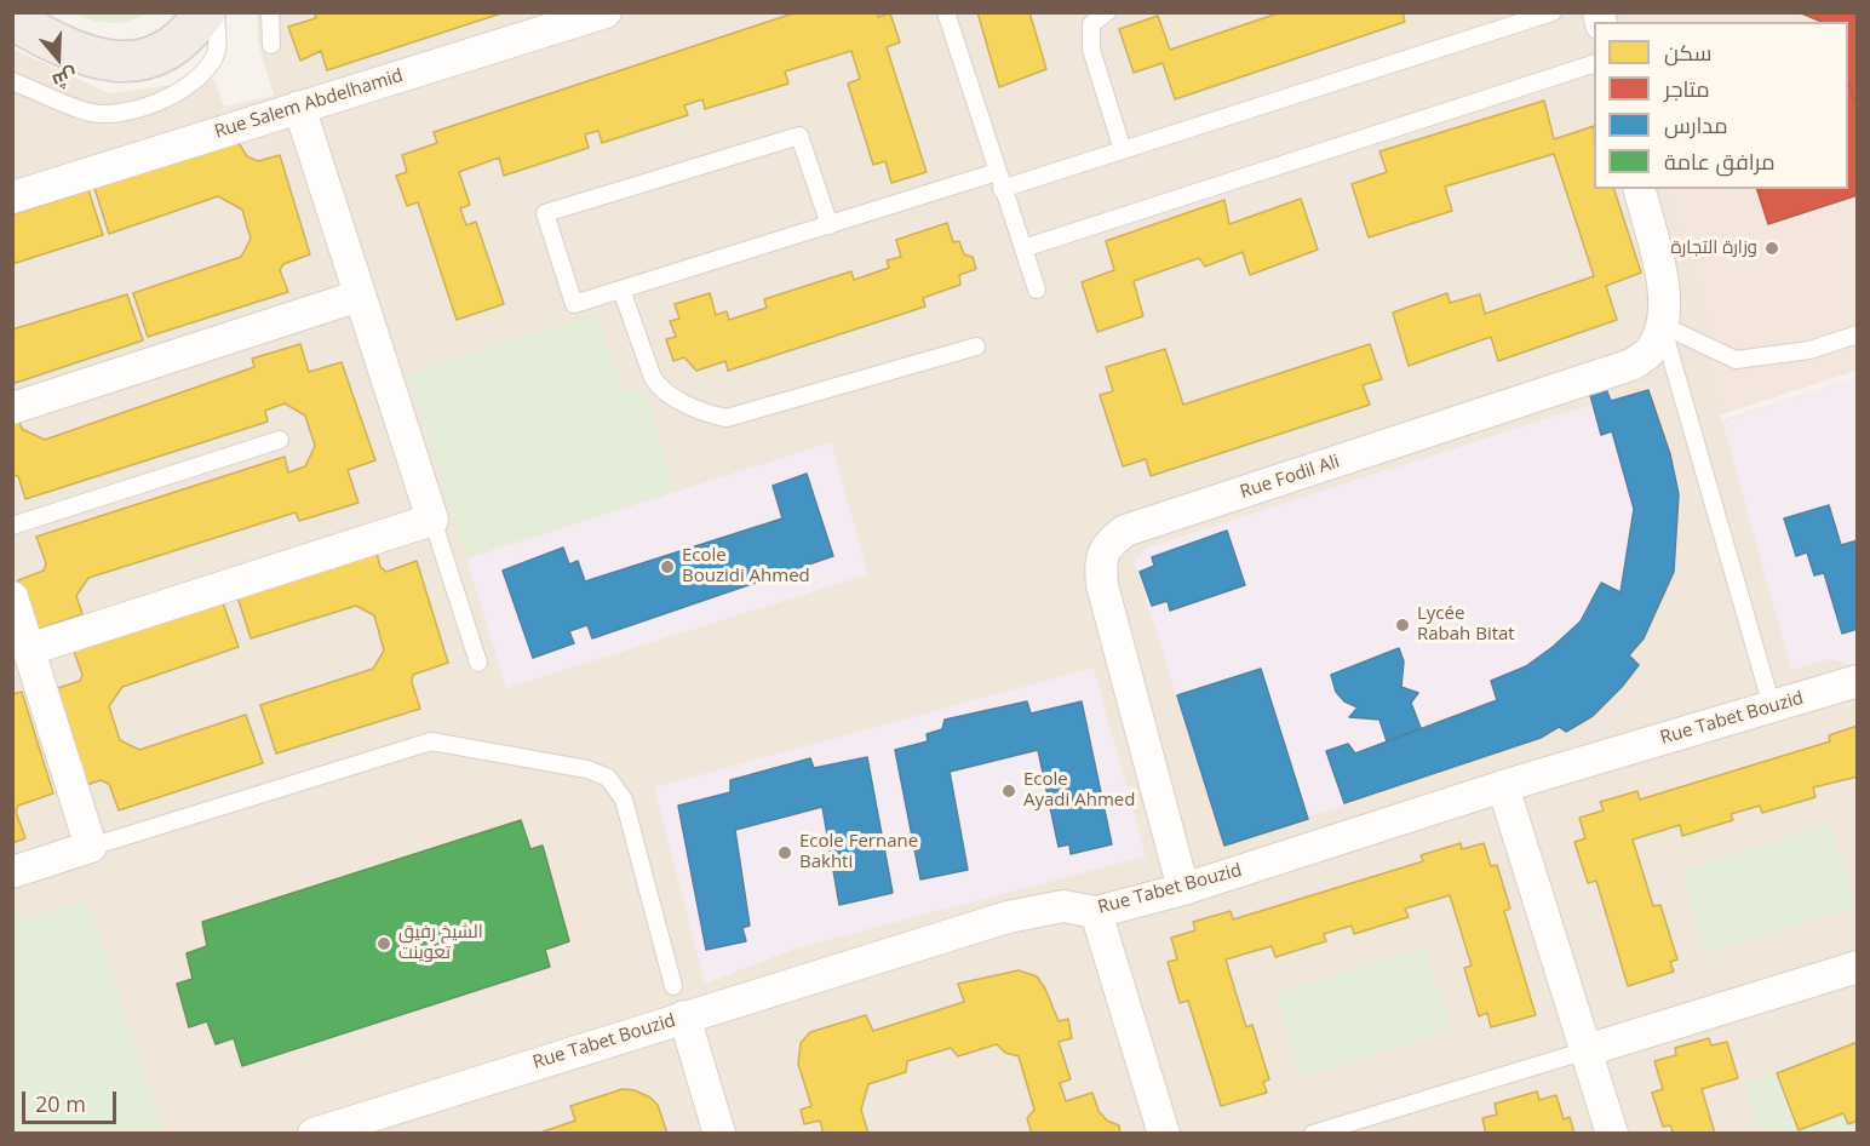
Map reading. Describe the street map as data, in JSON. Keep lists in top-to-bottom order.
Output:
{
  "streets": {
    "street": ["Rue Salem Abdelhamid", "Rue Fodil Ali", "Rue Tabet Bouzid"]
  },
  "crossings": [
    ["Rue Fodil Ali", "Rue Tabet Bouzid"]
  ],
  "places": [
    "وزارة التجارة",
    "Ecole Bouzidi Ahmed",
    "Lycée Rabah Bitat",
    "Ecole Ayadi Ahmed",
    "Ecole Fernane Bakhti",
    "الشيخ رفيق تعوينت"
  ],
  "legend": [
    "سكن",
    "متاجر",
    "مدارس",
    "مرافق عامة"
  ],
  "scale_bar": "20 m",
  "north": "bottom"
}
